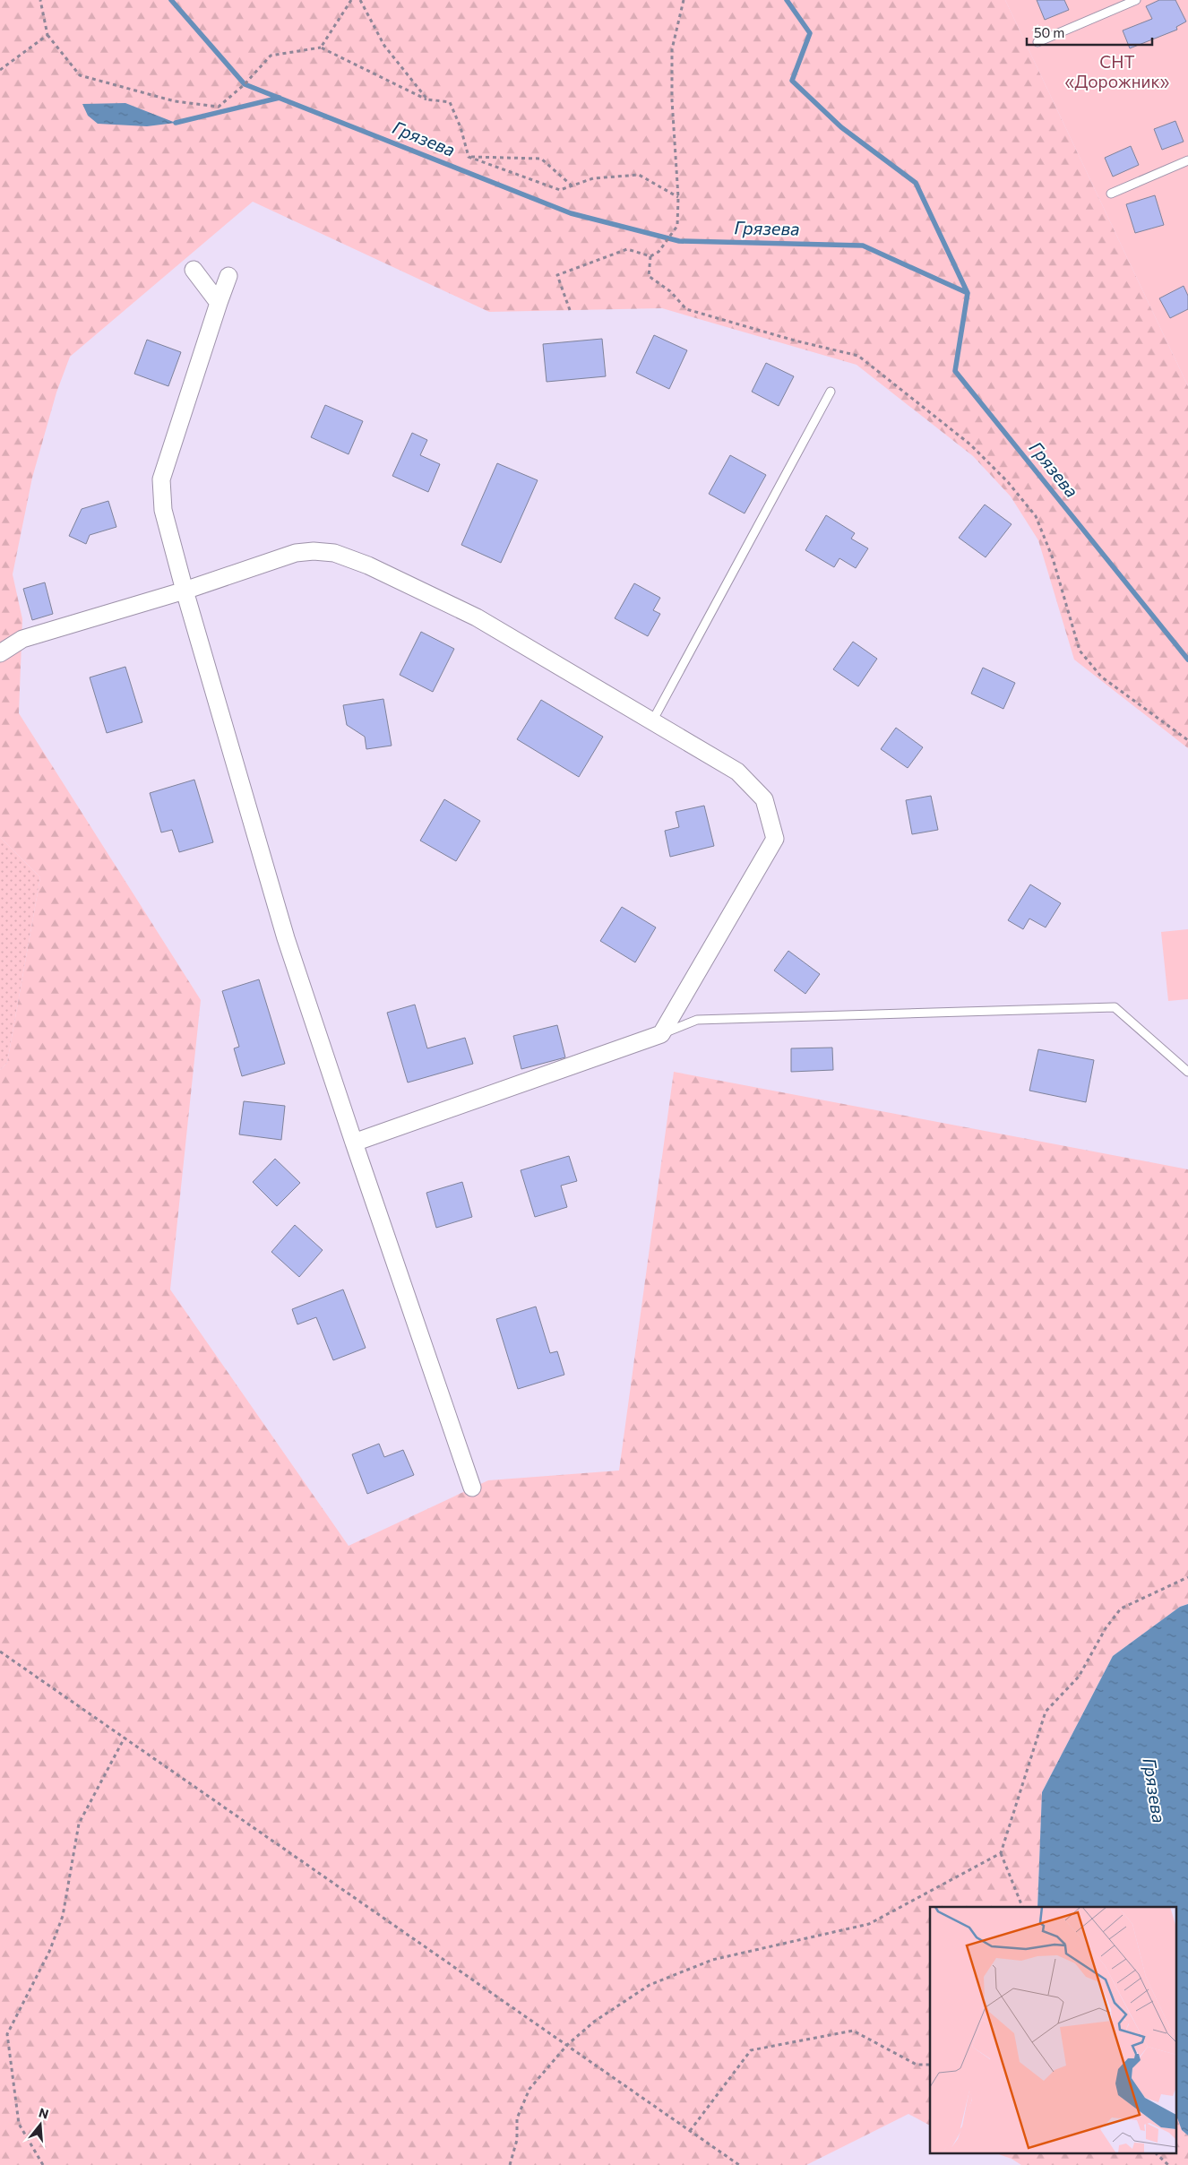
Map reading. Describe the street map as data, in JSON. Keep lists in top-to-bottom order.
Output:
{
  "water": ["Грязева"],
  "parks": ["СНТ «Дорожник»"],
  "scale_bar": "50 m",
  "north": "top"
}
